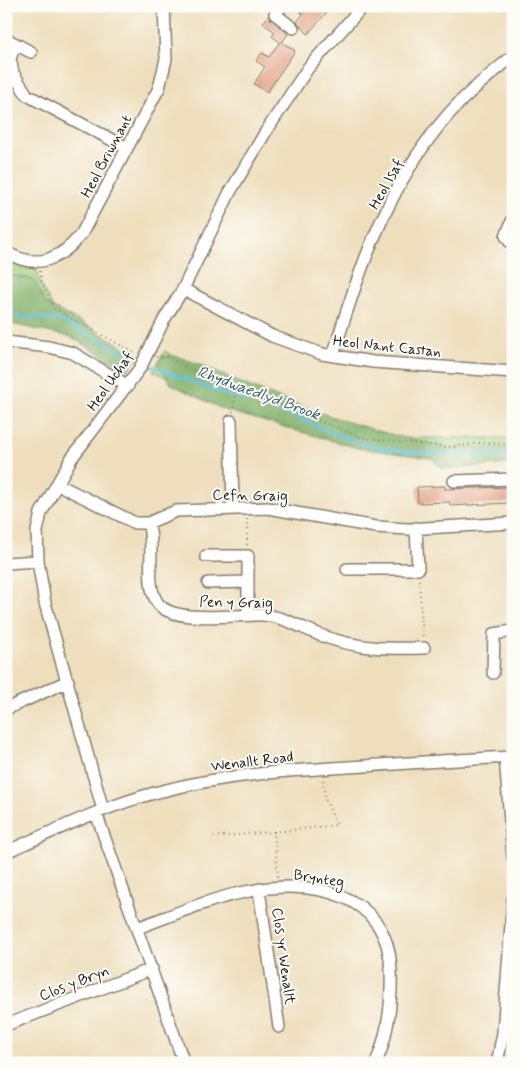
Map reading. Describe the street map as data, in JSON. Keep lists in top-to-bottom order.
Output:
{
  "streets": {
    "street": [
      "Heol Briwnant",
      "Heol Isaf",
      "Heol Nant Castan",
      "Heol Uchaf",
      "Cefn Graig",
      "Pen y Graig",
      "Wenallt Road",
      "Brynteg",
      "Clos yr Wenallt",
      "Clos y Bryn"
    ]
  },
  "crossings": [
    ["Heol Isaf", "Heol Nant Castan"],
    ["Heol Nant Castan", "Heol Uchaf"],
    ["Heol Uchaf", "Wenallt Road"],
    ["Cefn Graig", "Pen y Graig"],
    ["Brynteg", "Clos yr Wenallt"]
  ],
  "water": ["Rhydwaedlyd Brook"]
}
